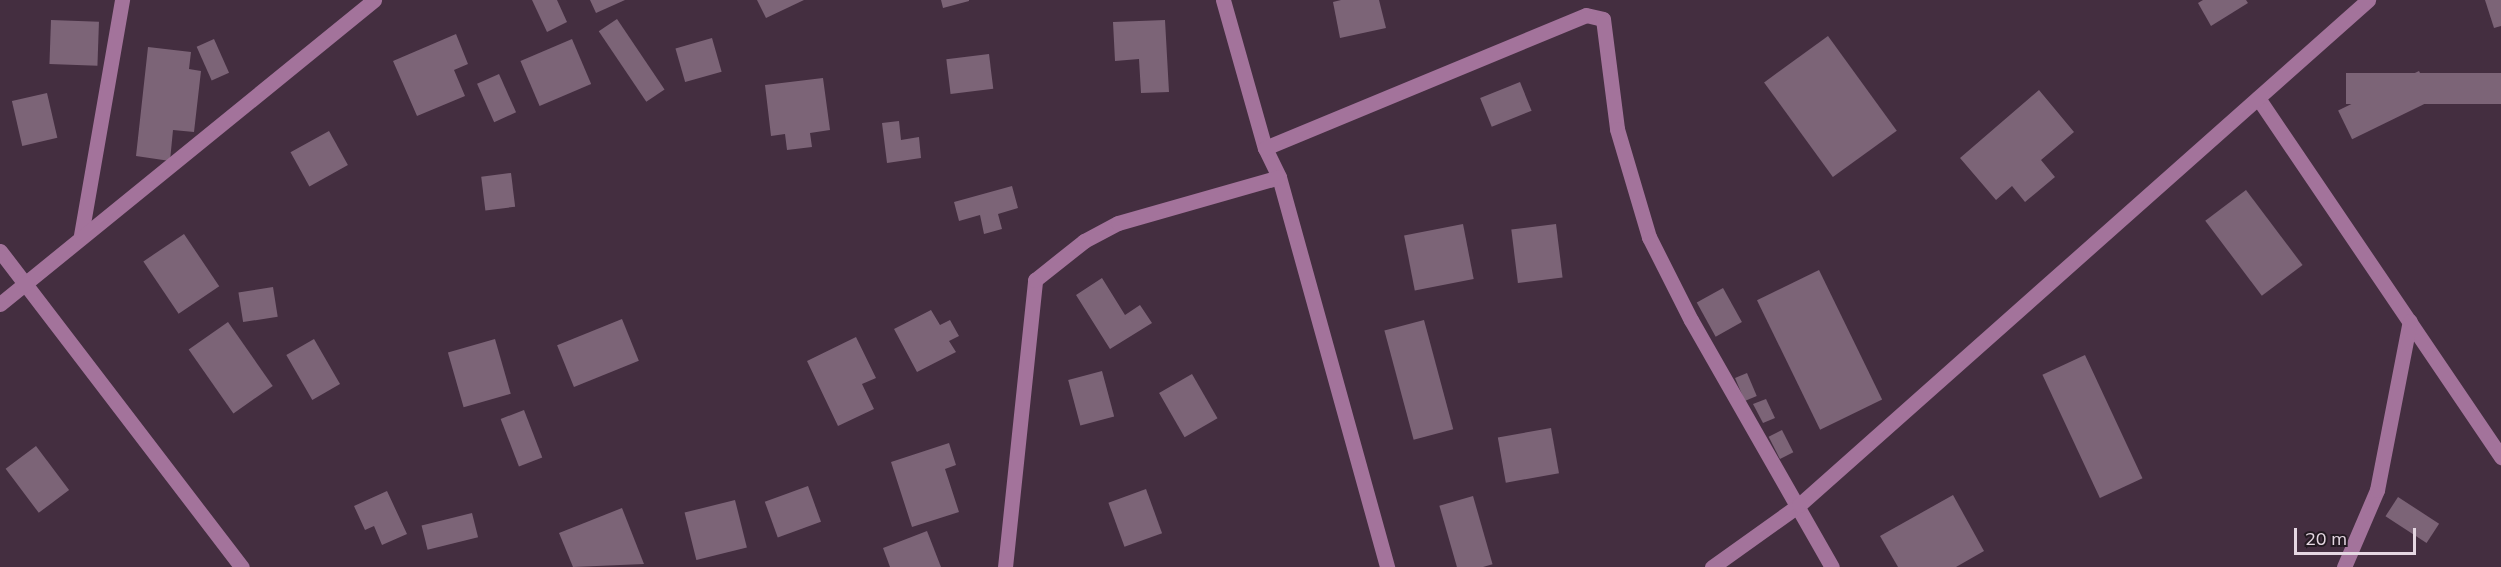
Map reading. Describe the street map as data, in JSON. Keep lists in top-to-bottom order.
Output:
{
  "scale_bar": "20 m"
}
